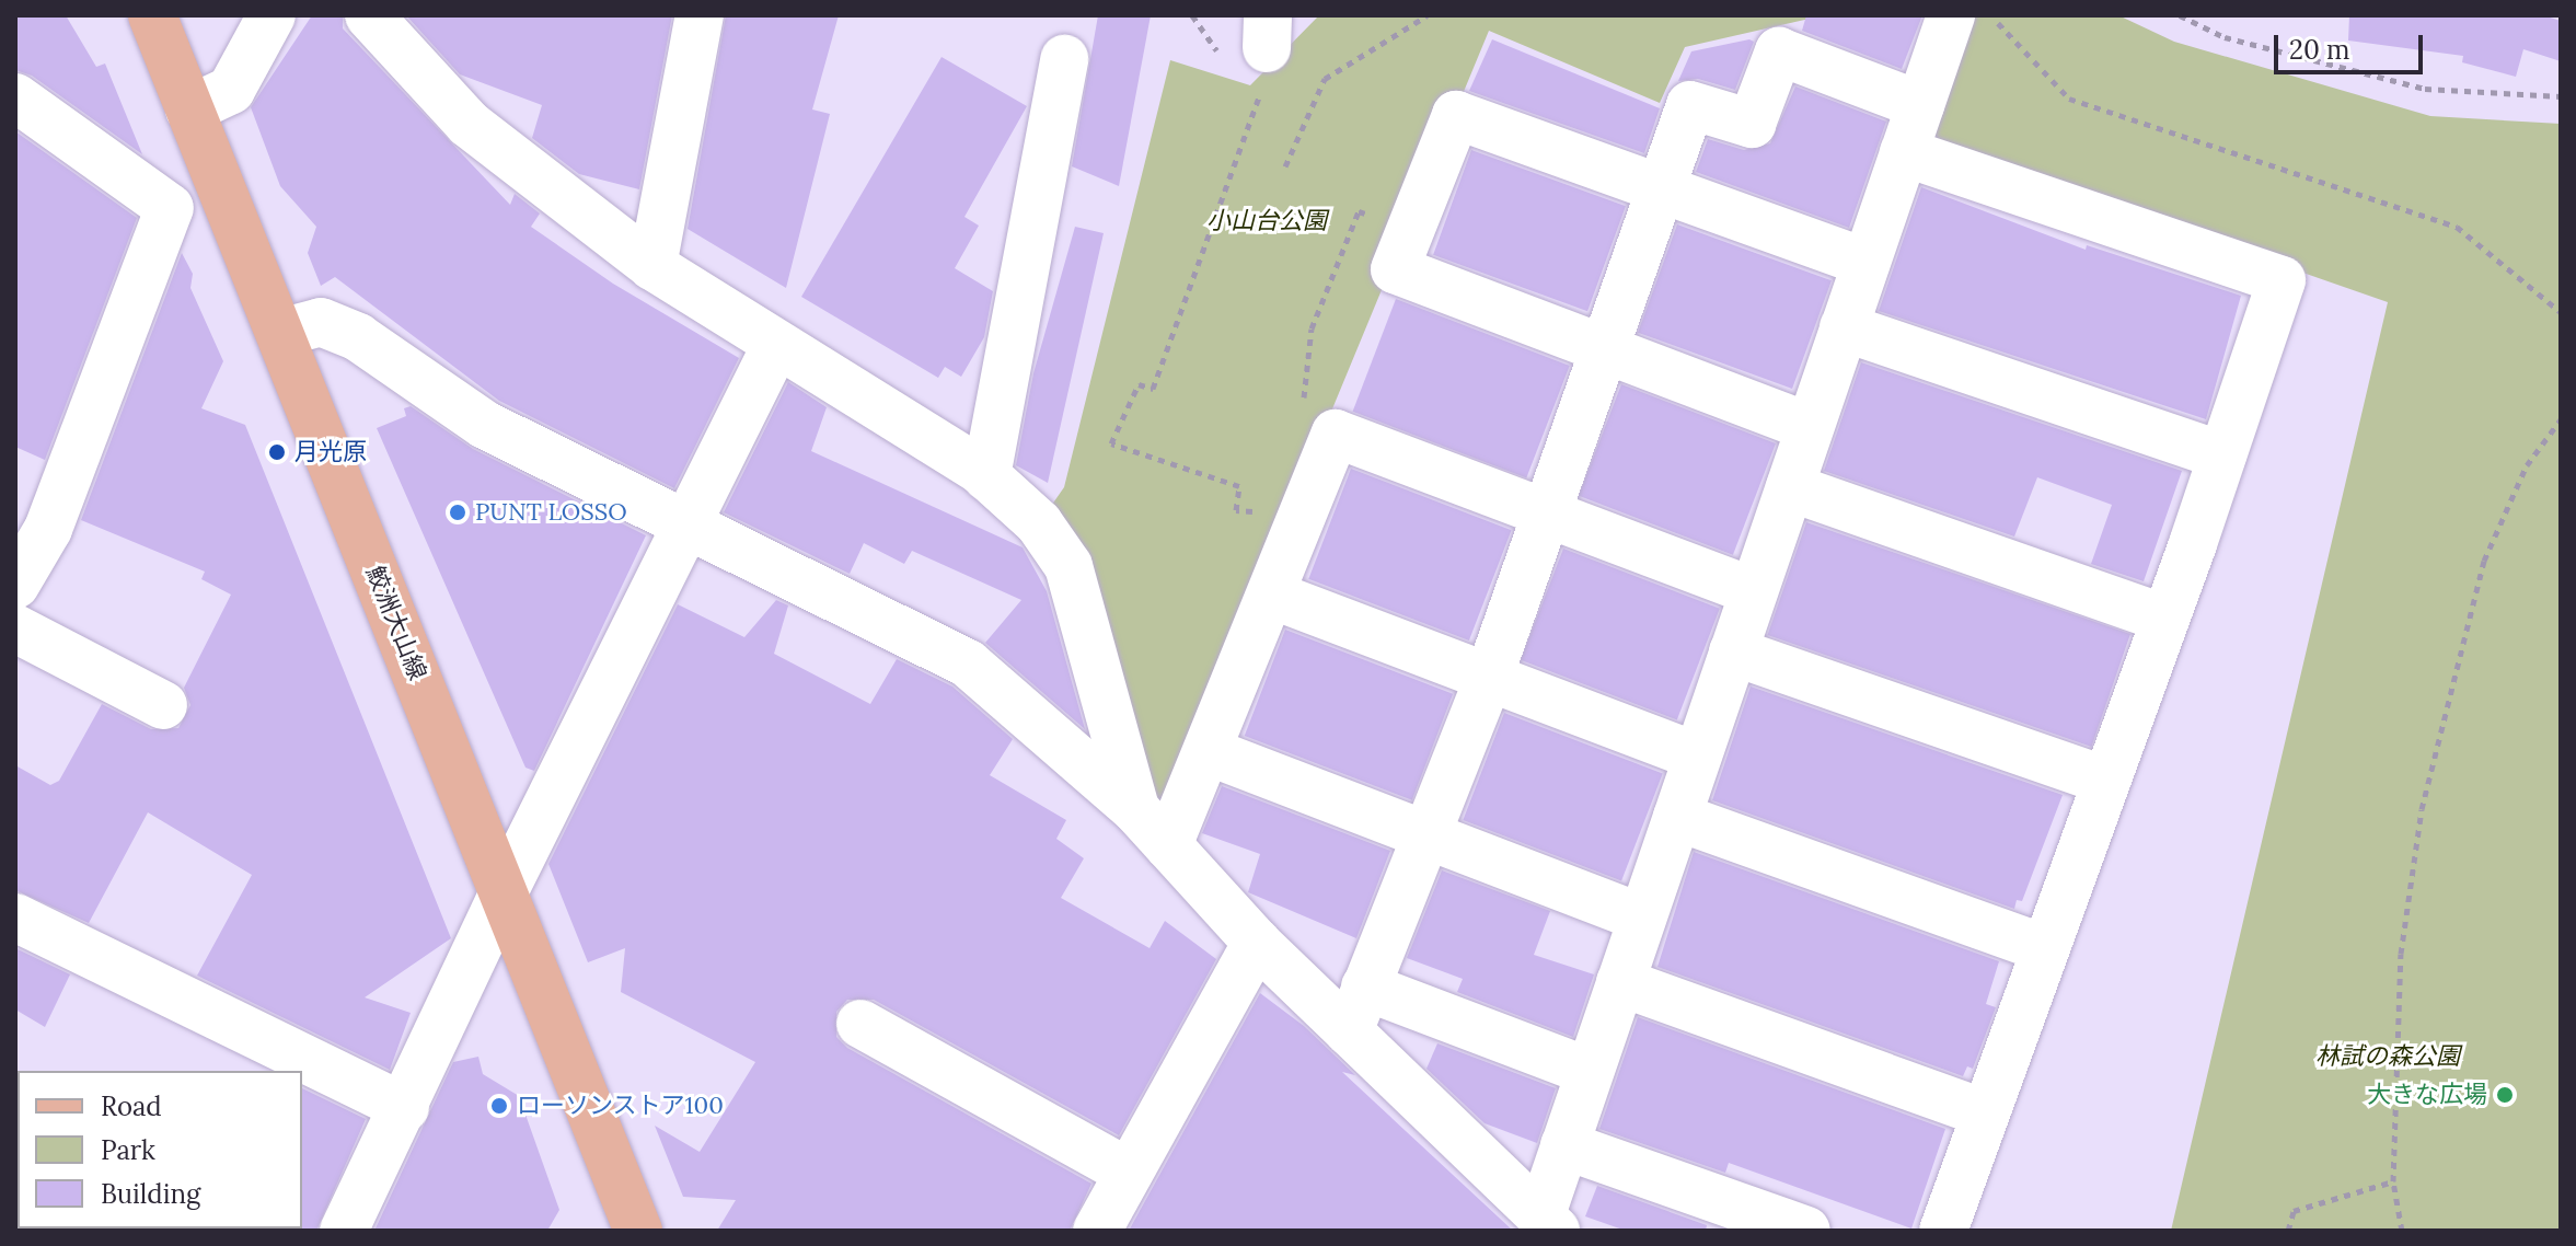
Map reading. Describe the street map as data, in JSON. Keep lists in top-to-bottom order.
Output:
{
  "streets": {
    "main road": ["鮫洲大山線"]
  },
  "parks": ["小山台公園", "林試の森公園"],
  "places": [
    "月光原",
    "PUNT LOSSO",
    "大きな広場",
    "ローソンストア100"
  ],
  "legend": ["Road", "Park", "Building"],
  "scale_bar": "20 m"
}
